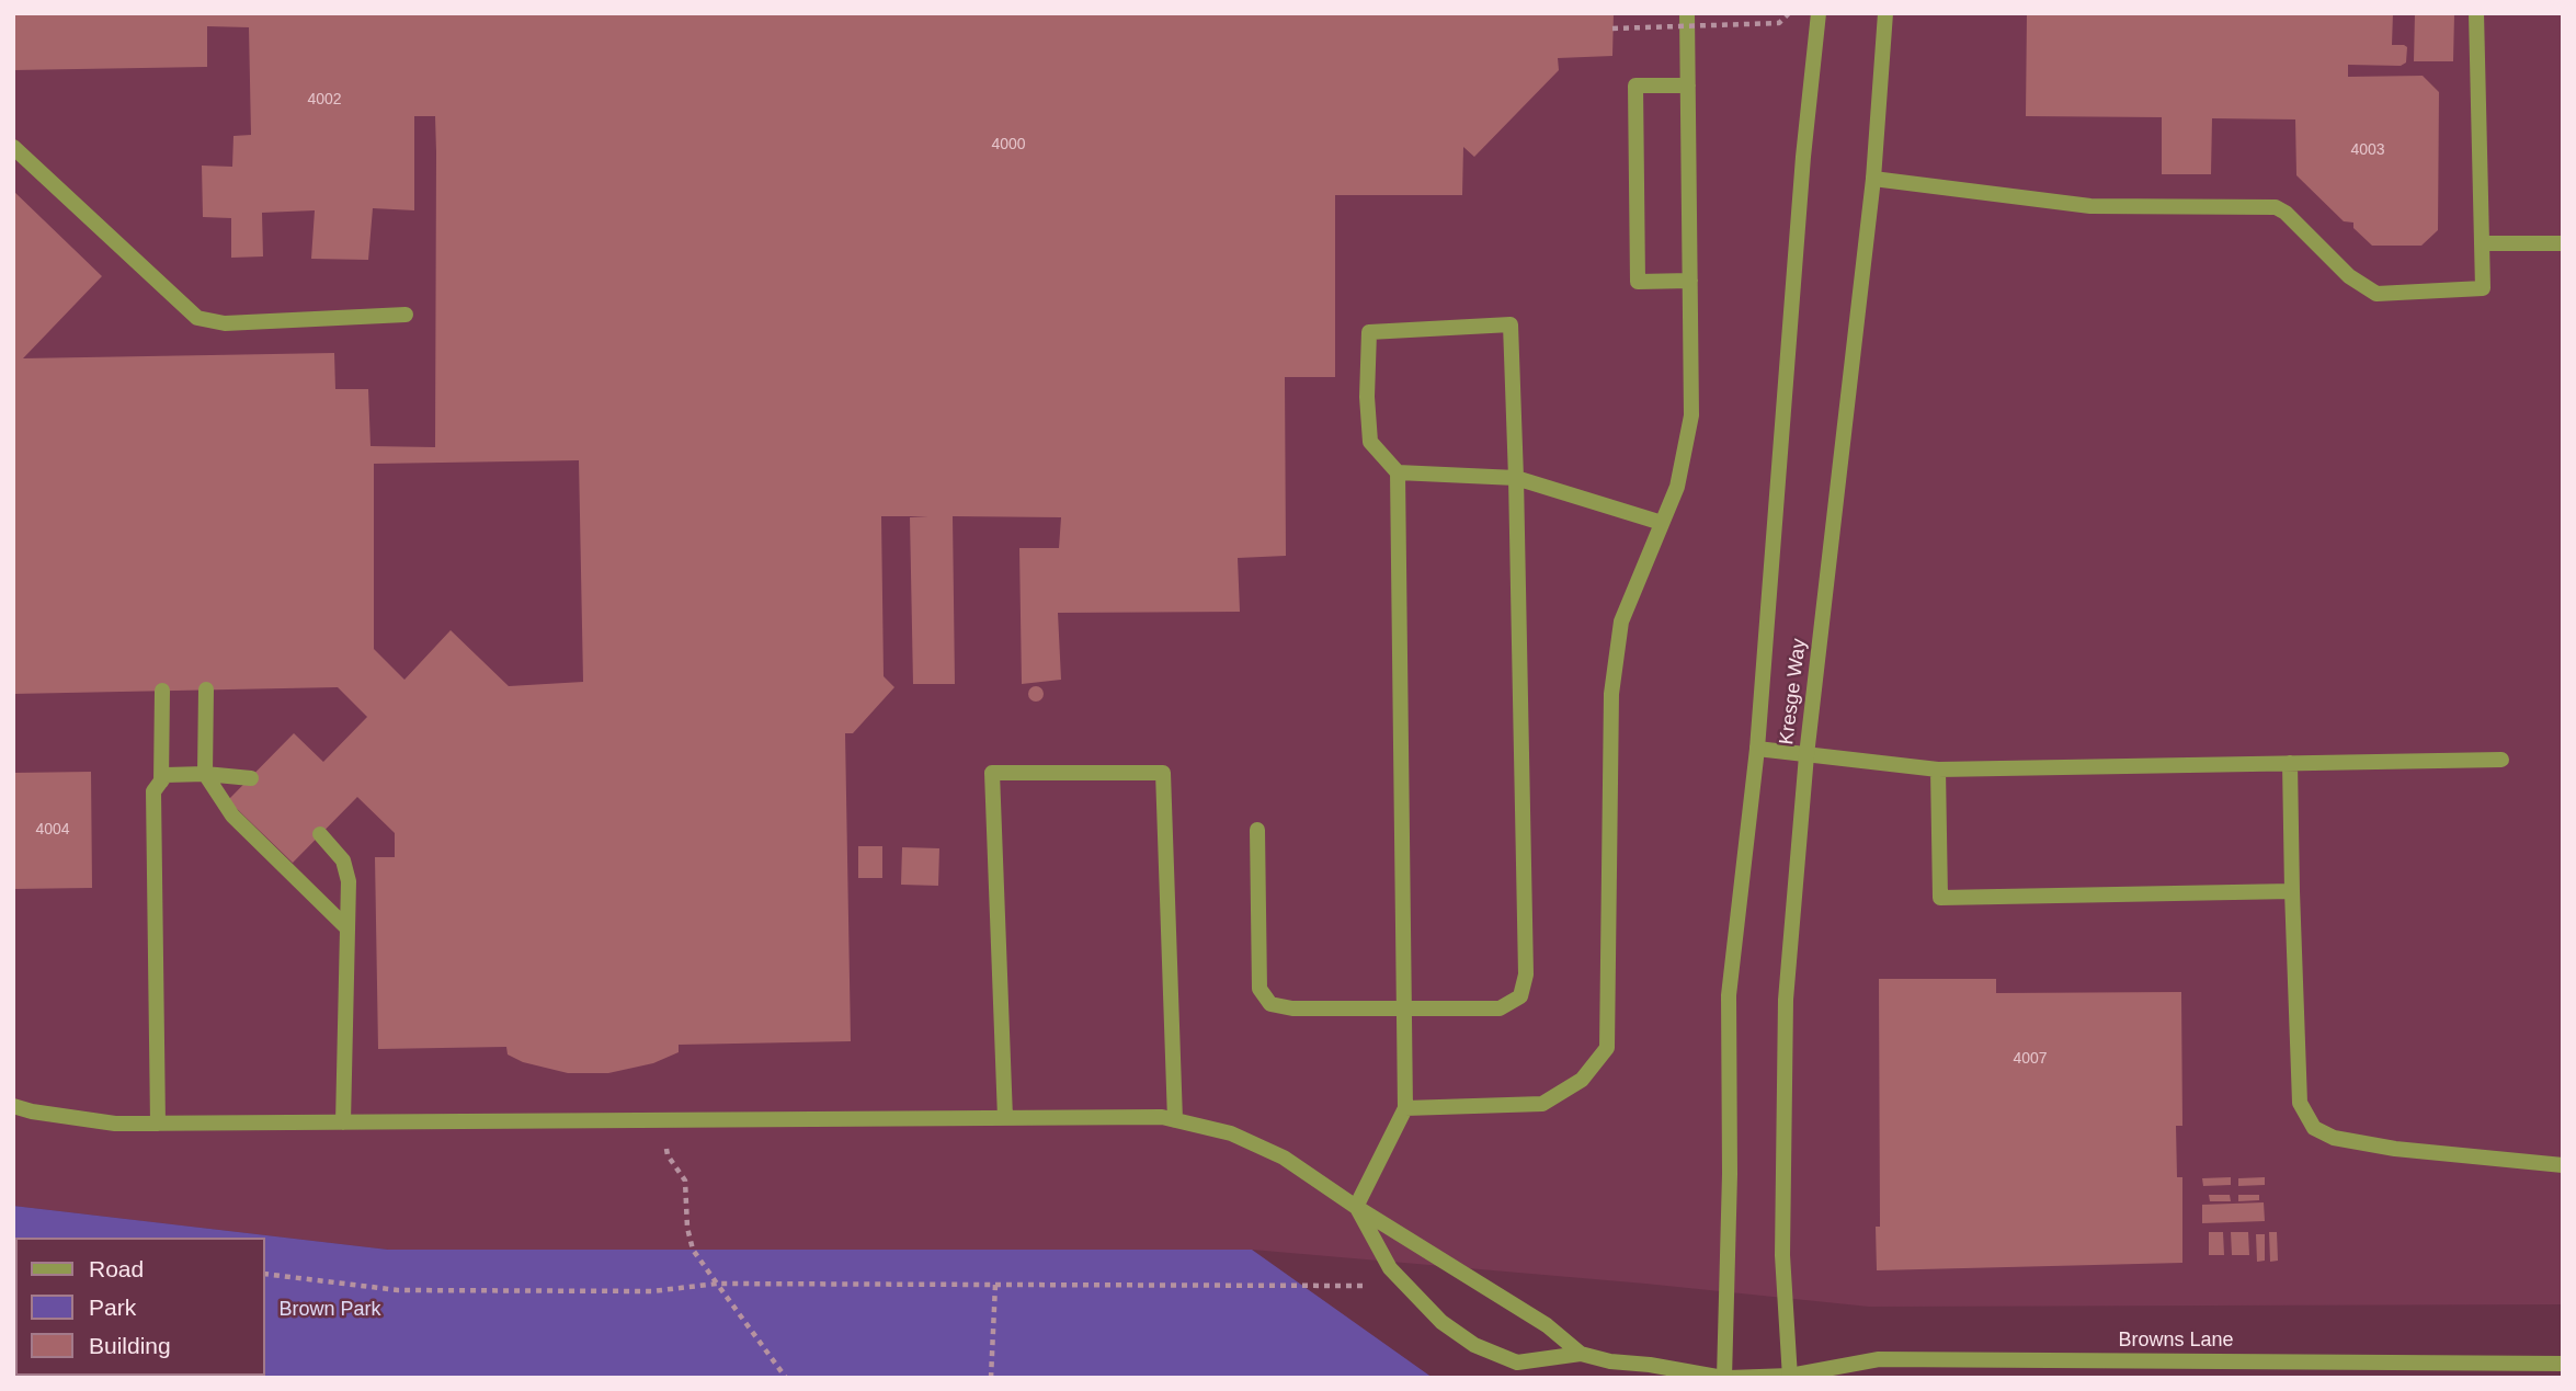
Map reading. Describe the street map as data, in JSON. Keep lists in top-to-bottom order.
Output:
{
  "streets": {
    "street": ["Kresge Way", "Browns Lane"]
  },
  "crossings": [
    ["Kresge Way", "Browns Lane"]
  ],
  "parks": ["Brown Park"],
  "house_numbers": [
    "4002",
    "4000",
    "4003",
    "4004",
    "4007"
  ],
  "legend": ["Road", "Park", "Building"]
}
